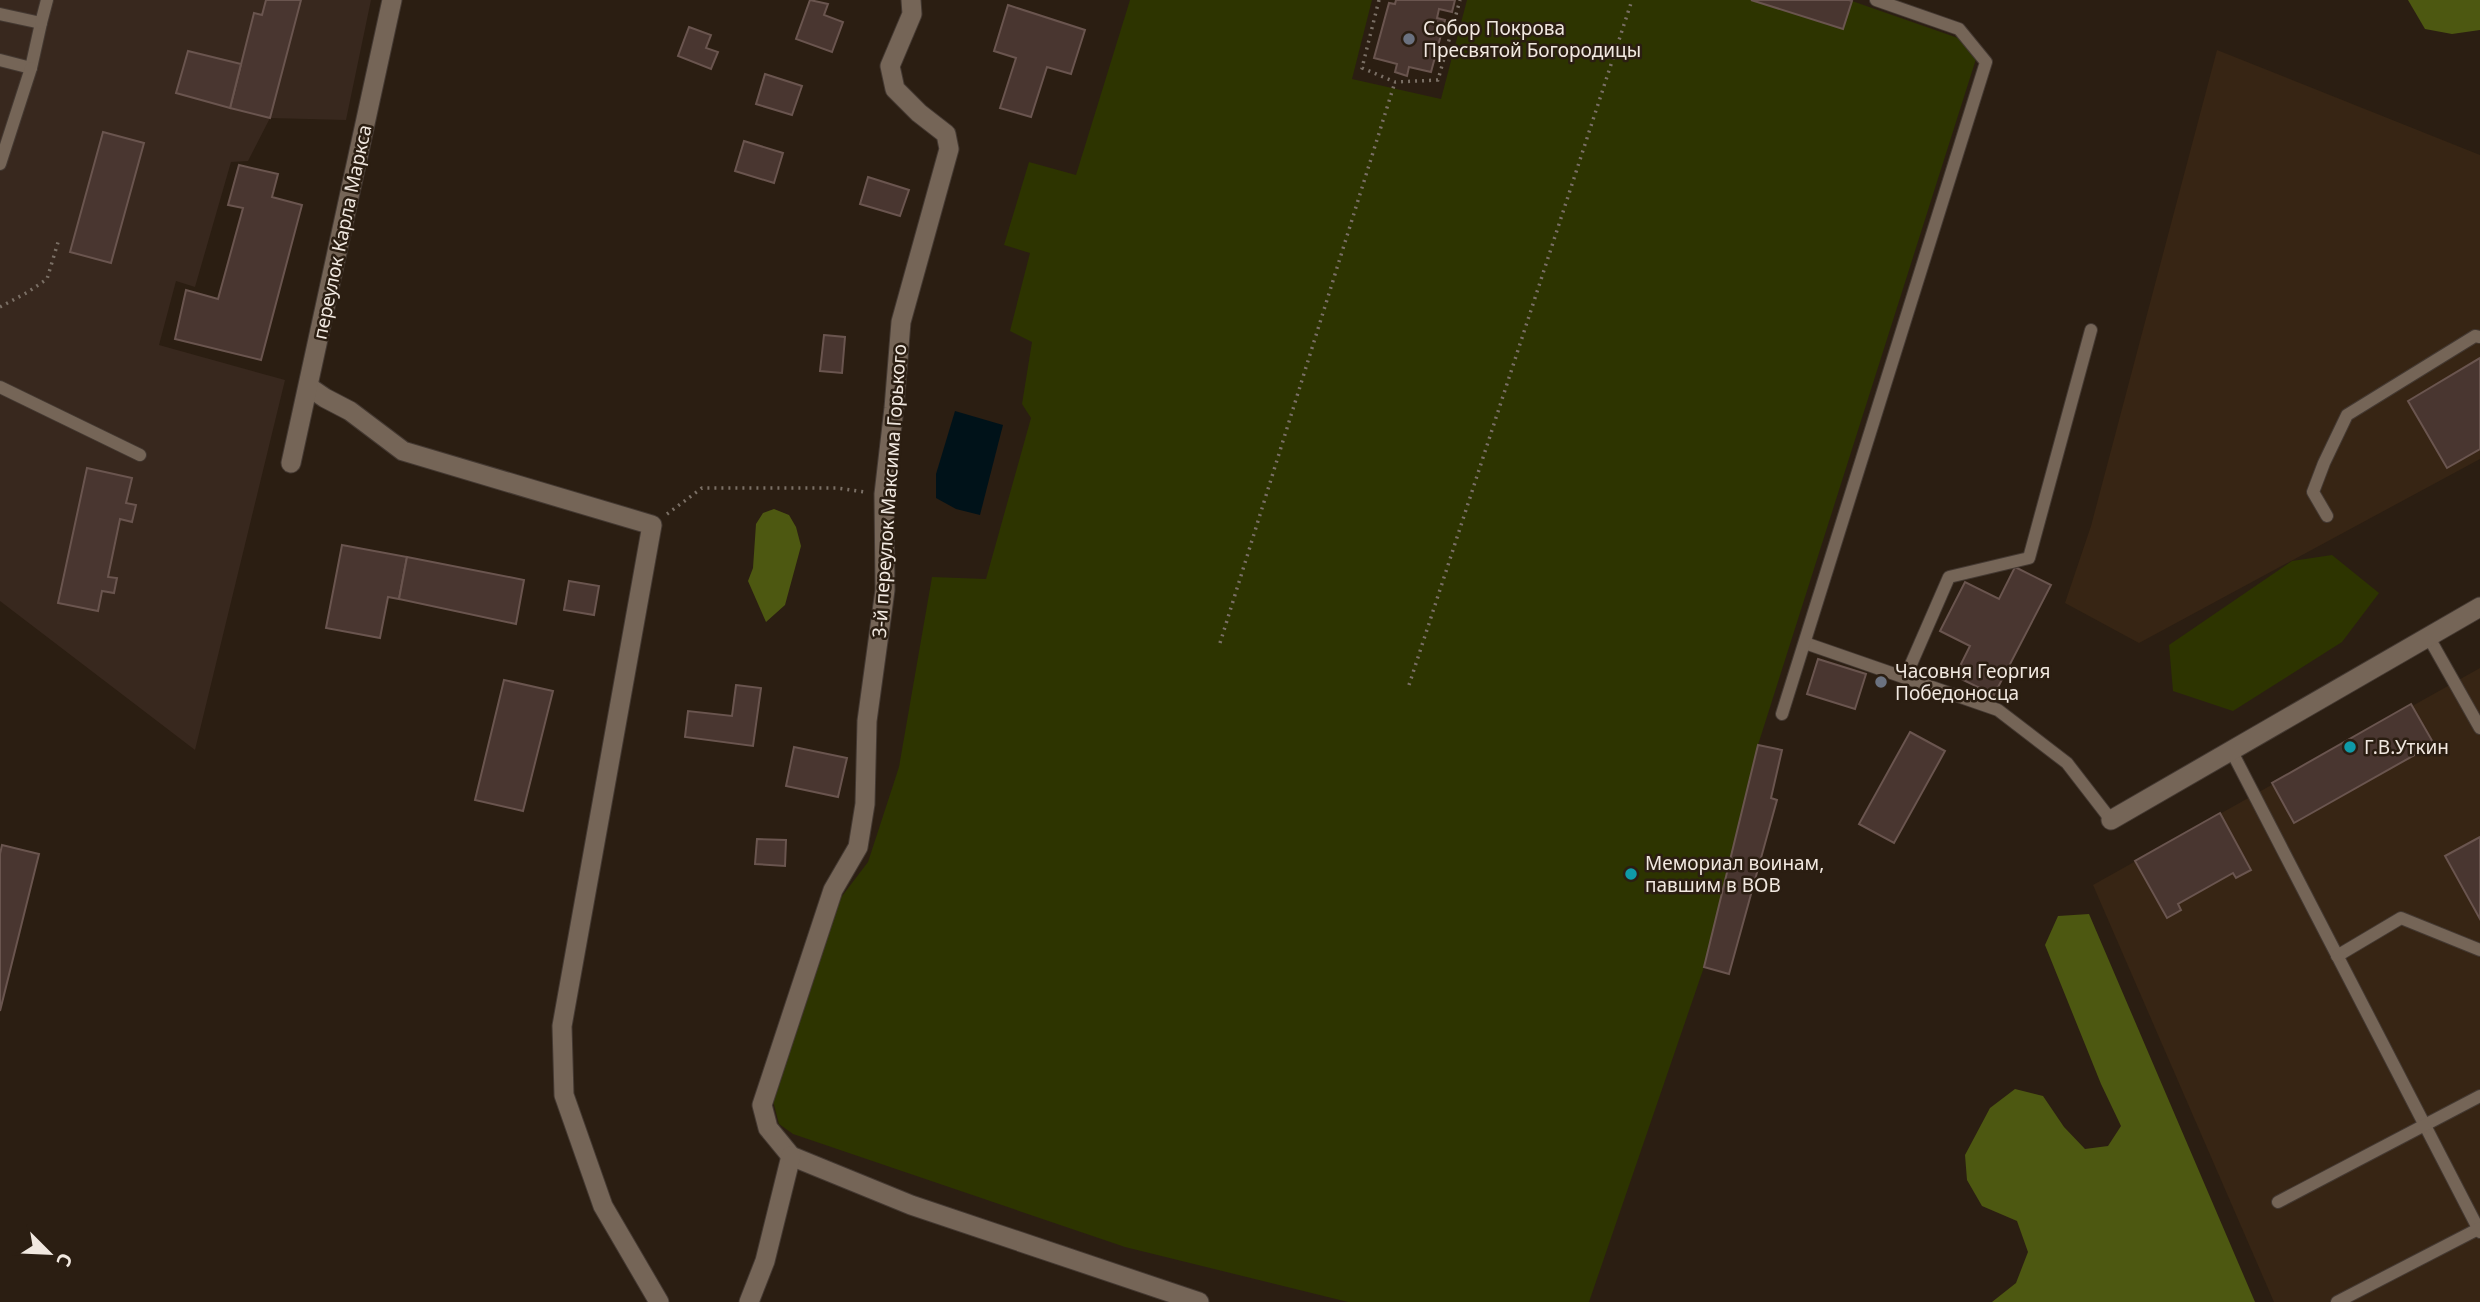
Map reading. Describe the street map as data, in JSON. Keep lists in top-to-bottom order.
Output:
{
  "streets": {
    "street": ["переулок Карла Маркса", "3-й переулок Максима Горького"]
  },
  "places": [
    "Собор Покрова Пресвятой Богородицы",
    "Часовня Георгия Победоносца",
    "Г.В.Уткин",
    "Мемориал воинам, павшим в ВОВ"
  ],
  "north": "bottom right"
}
